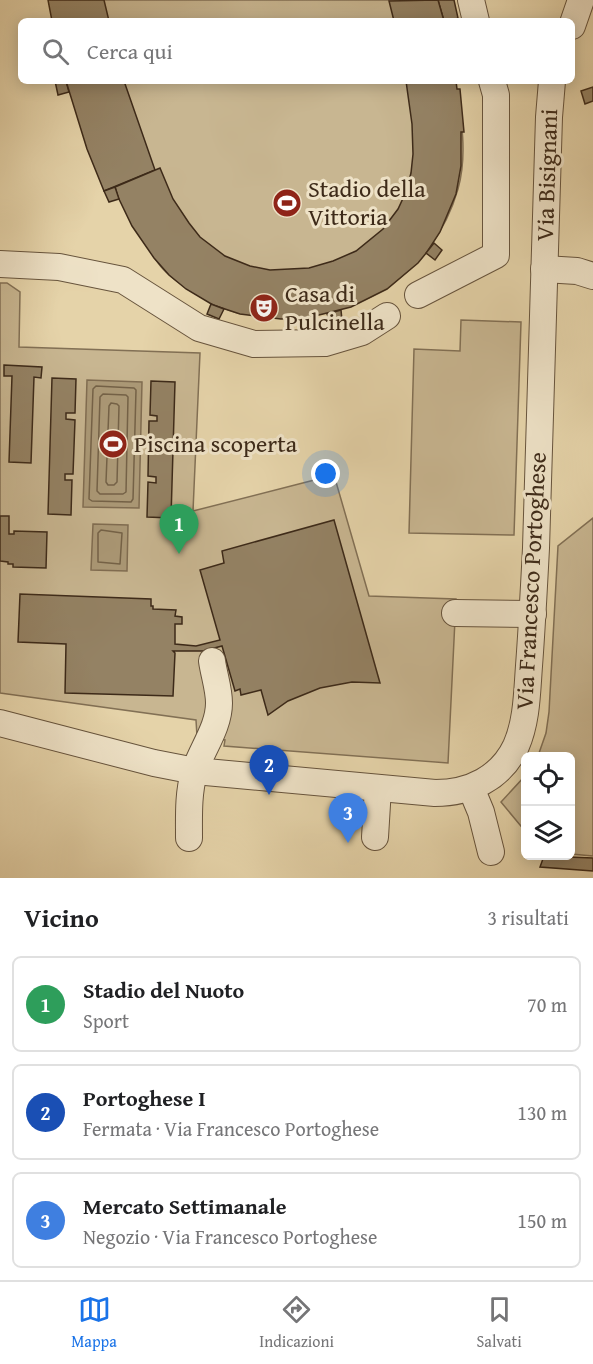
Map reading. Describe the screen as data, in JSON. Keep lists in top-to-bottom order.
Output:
{
  "streets": {
    "street": ["Via Bisignani", "Via Francesco Portoghese"]
  },
  "crossings": [
    ["Via Bisignani", "Via Francesco Portoghese"]
  ],
  "places": {
    "sports": ["Stadio della Vittoria", "Piscina scoperta"],
    "theatre": ["Casa di Pulcinella"]
  },
  "page": {
    "search": "Cerca qui",
    "pins": ["1", "2", "3"],
    "heading": ["Vicino", "3 risultati"],
    "list": [
      {
        "mark": "1",
        "name": "Stadio del Nuoto",
        "note": "Sport",
        "value": "70 m"
      },
      {
        "mark": "2",
        "name": "Portoghese I",
        "note": "Fermata · Via Francesco Portoghese",
        "value": "130 m"
      },
      {
        "mark": "3",
        "name": "Mercato Settimanale",
        "note": "Negozio · Via Francesco Portoghese",
        "value": "150 m"
      }
    ],
    "nav": ["Mappa", "Indicazioni", "Salvati"]
  }
}
